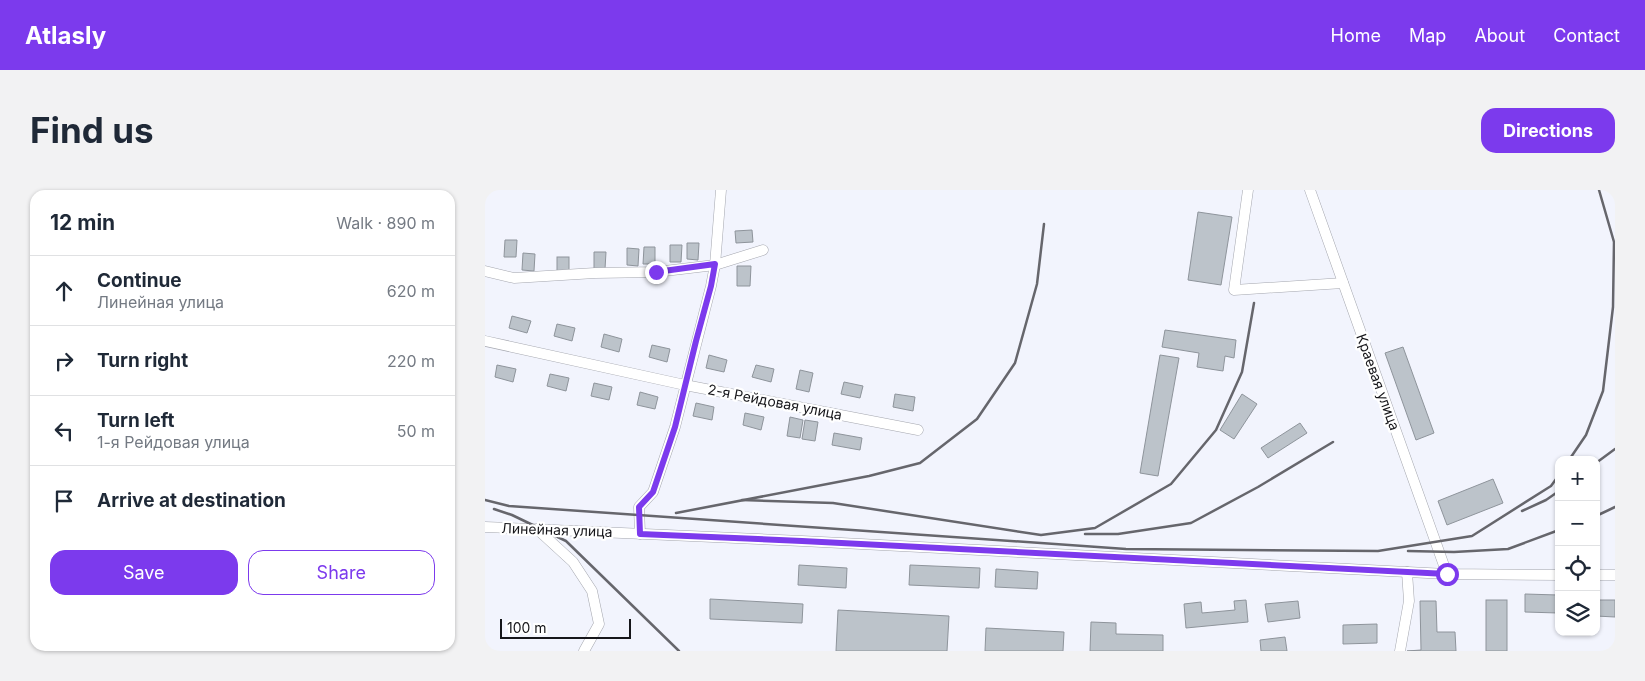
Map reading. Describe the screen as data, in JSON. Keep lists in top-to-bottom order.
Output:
{
  "streets": {
    "street": ["Краевая улица", "2-я Рейдовая улица", "Линейная улица"]
  },
  "crossings": [
    ["Краевая улица", "Линейная улица"]
  ],
  "scale_bar": "100 m",
  "page": {
    "header": "Atlasly",
    "nav": [
      "Home",
      "Map",
      "About",
      "Contact"
    ],
    "buttons": [
      "Directions",
      ["Save", "Share"]
    ],
    "title": "Find us",
    "heading": ["12 min", "Walk · 890 m"],
    "list": [
      ["Continue", "Линейная улица", "620 m"],
      ["Turn right", "220 m"],
      ["Turn left", "1-я Рейдовая улица", "50 m"],
      "Arrive at destination"
    ],
    "map_buttons": ["+", "−"],
    "scale": "100 m"
  }
}
